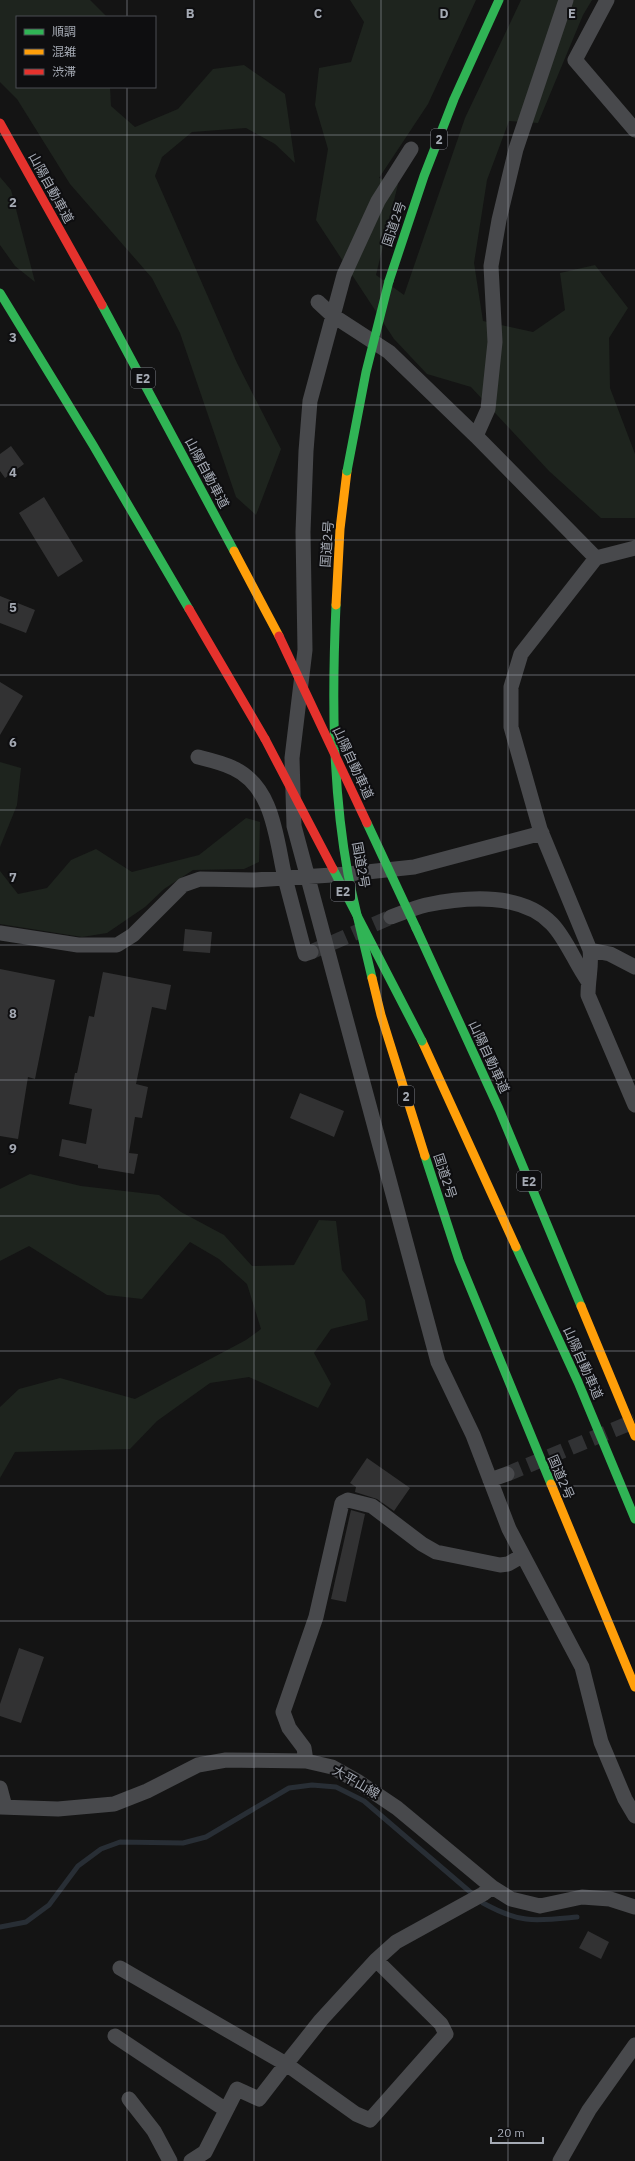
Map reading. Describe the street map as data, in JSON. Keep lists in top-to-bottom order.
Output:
{
  "streets": {
    "highway": [
      "2",
      "山陽自動車道",
      "国道2号",
      "E2"
    ],
    "street": ["大平山線"]
  },
  "legend": ["順調", "混雑", "渋滞"],
  "scale_bar": "20 m",
  "grid": {
    "columns": [
      "B",
      "C",
      "D",
      "E"
    ],
    "rows": [
      "2",
      "3",
      "4",
      "5",
      "6",
      "7",
      "8",
      "9"
    ]
  }
}
